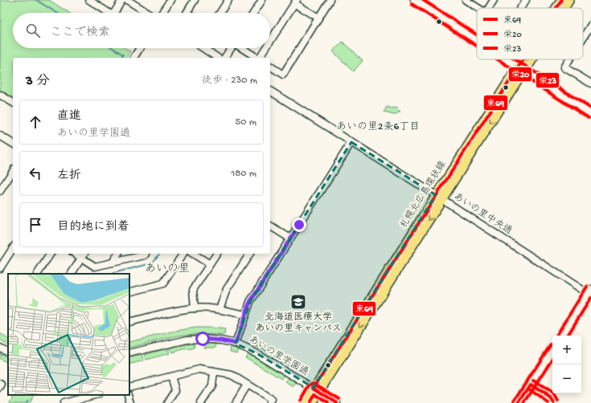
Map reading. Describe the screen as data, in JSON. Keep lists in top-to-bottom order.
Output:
{
  "streets": {
    "main road": ["札幌北広島環状線"],
    "street": ["あいの里中央通", "あいの里学園通"]
  },
  "crossings": [
    ["札幌北広島環状線", "あいの里中央通"],
    ["札幌北広島環状線", "あいの里学園通"]
  ],
  "districts": ["あいの里2条6丁目", "あいの里"],
  "places": {
    "school or university": ["北海道医療大学 あいの里キャンパス"]
  },
  "lines": ["transit line 東69", "transit line 栄23", "transit line 栄20"],
  "legend": ["東69", "栄20", "栄23"],
  "page": {
    "search": "ここで検索",
    "heading": ["3 分", "徒歩 · 230 m"],
    "list": [
      ["直進", "あいの里学園通", "50 m"],
      ["左折", "180 m"],
      "目的地に到着"
    ],
    "map_buttons": ["+", "−"]
  }
}
